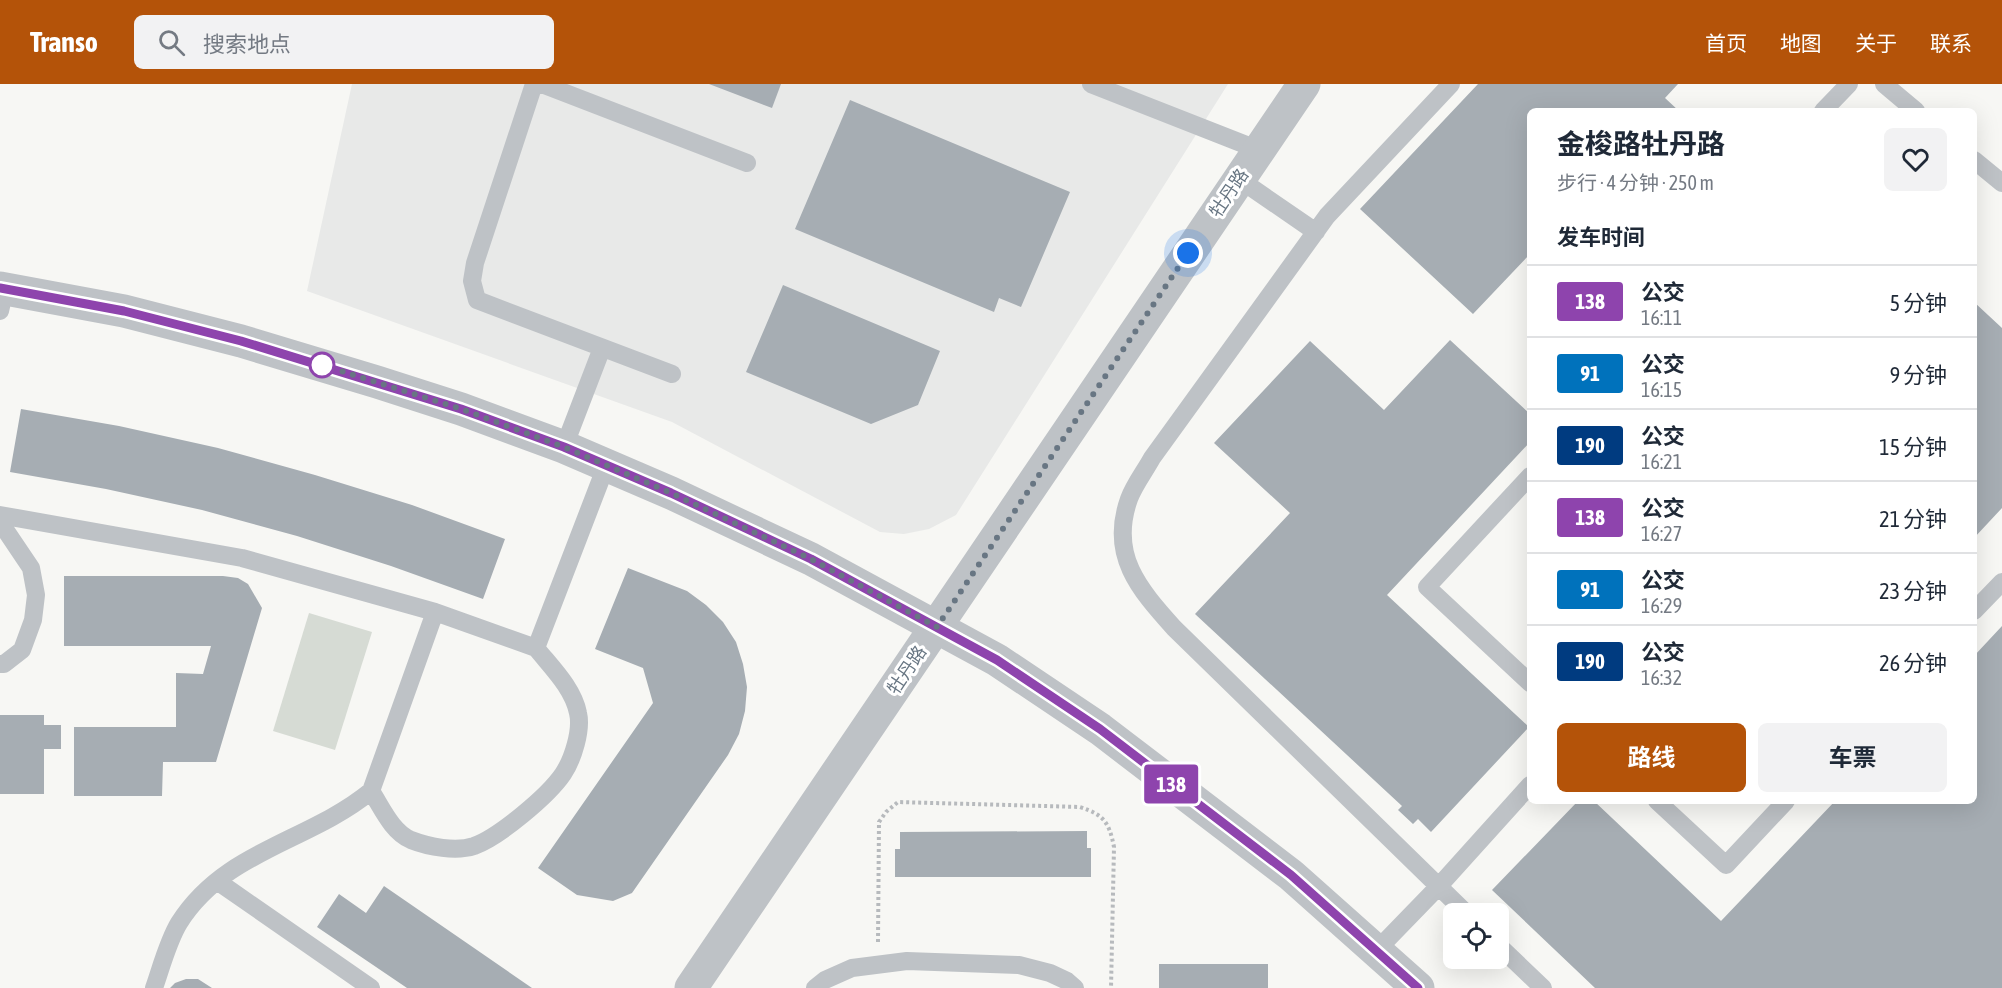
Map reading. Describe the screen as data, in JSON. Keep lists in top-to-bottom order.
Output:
{
  "streets": {
    "street": ["牡丹路"]
  },
  "lines": ["bus line 138"],
  "page": {
    "header": "Transo",
    "search": "搜索地点",
    "nav": [
      "首页",
      "地图",
      "关于",
      "联系"
    ],
    "on_map": "138",
    "heading": [
      ["金梭路牡丹路", "步行 · 4 分钟 · 250 m"],
      "发车时间"
    ],
    "list": [
      {
        "mark": "138",
        "name": "公交",
        "note": "16:11",
        "value": "5 分钟"
      },
      {
        "mark": "91",
        "name": "公交",
        "note": "16:15",
        "value": "9 分钟"
      },
      {
        "mark": "190",
        "name": "公交",
        "note": "16:21",
        "value": "15 分钟"
      },
      {
        "mark": "138",
        "name": "公交",
        "note": "16:27",
        "value": "21 分钟"
      },
      {
        "mark": "91",
        "name": "公交",
        "note": "16:29",
        "value": "23 分钟"
      },
      {
        "mark": "190",
        "name": "公交",
        "note": "16:32",
        "value": "26 分钟"
      }
    ],
    "buttons": ["路线", "车票"]
  }
}
